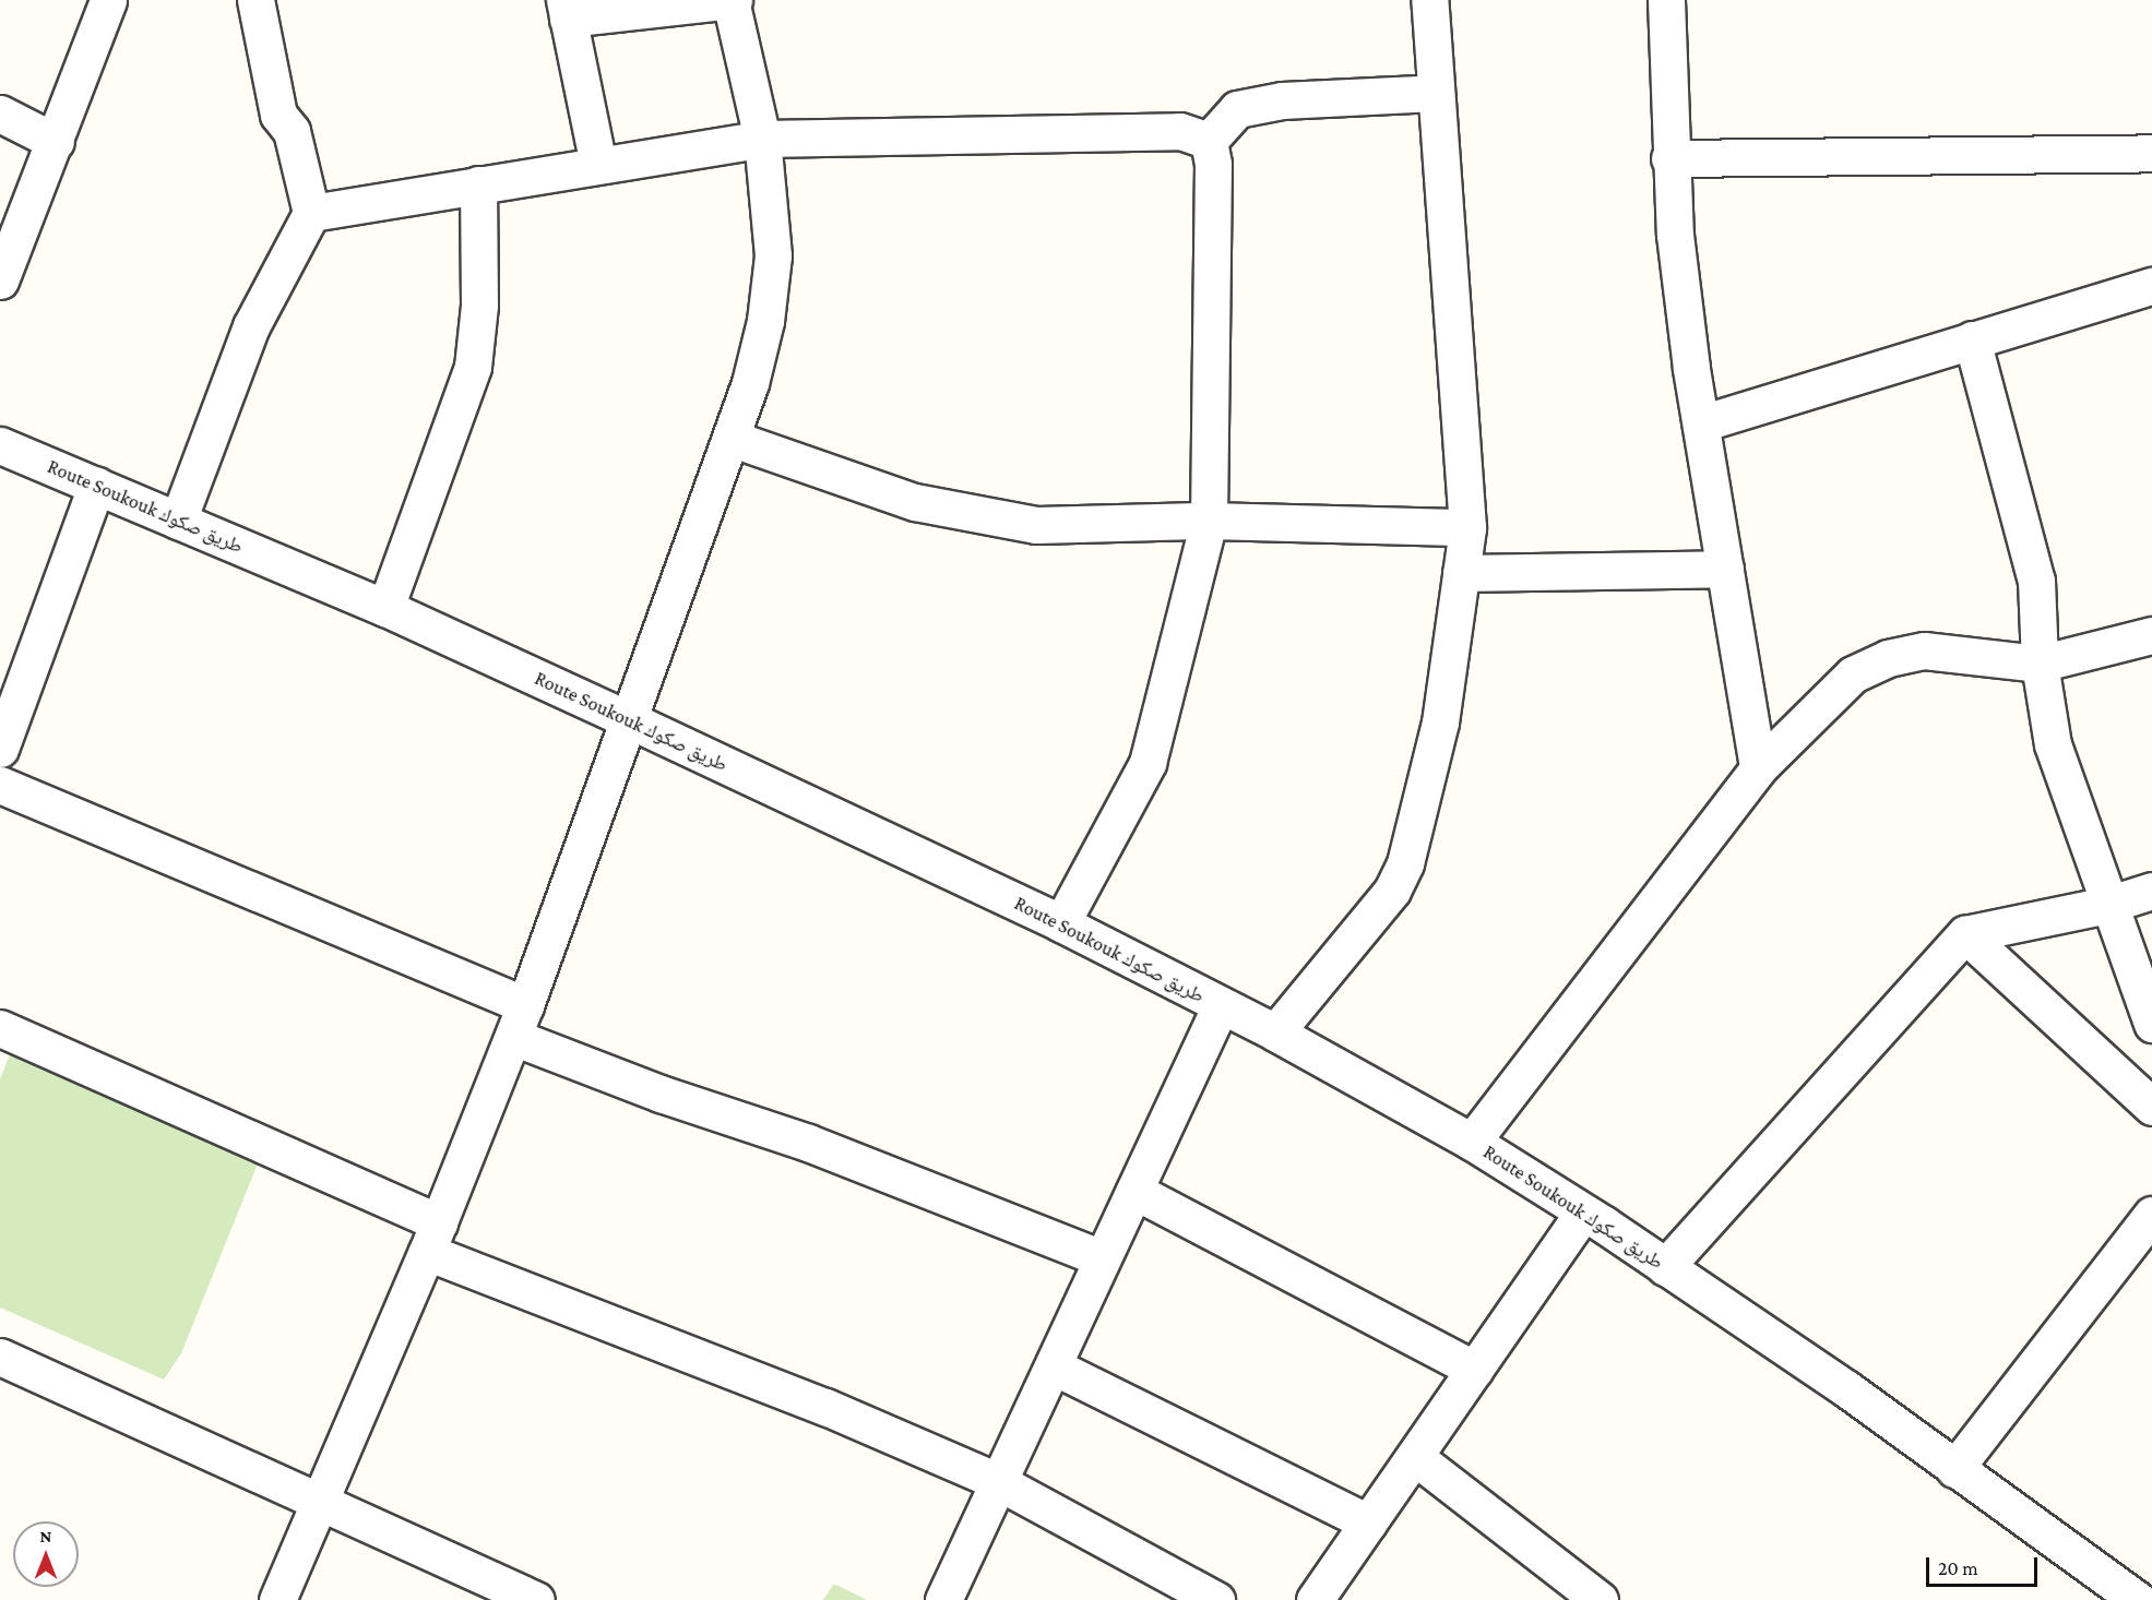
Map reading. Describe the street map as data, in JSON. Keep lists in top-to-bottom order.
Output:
{
  "streets": {
    "street": ["Route Soukouk طريق صكوك"]
  },
  "scale_bar": "20 m",
  "north": "top"
}
